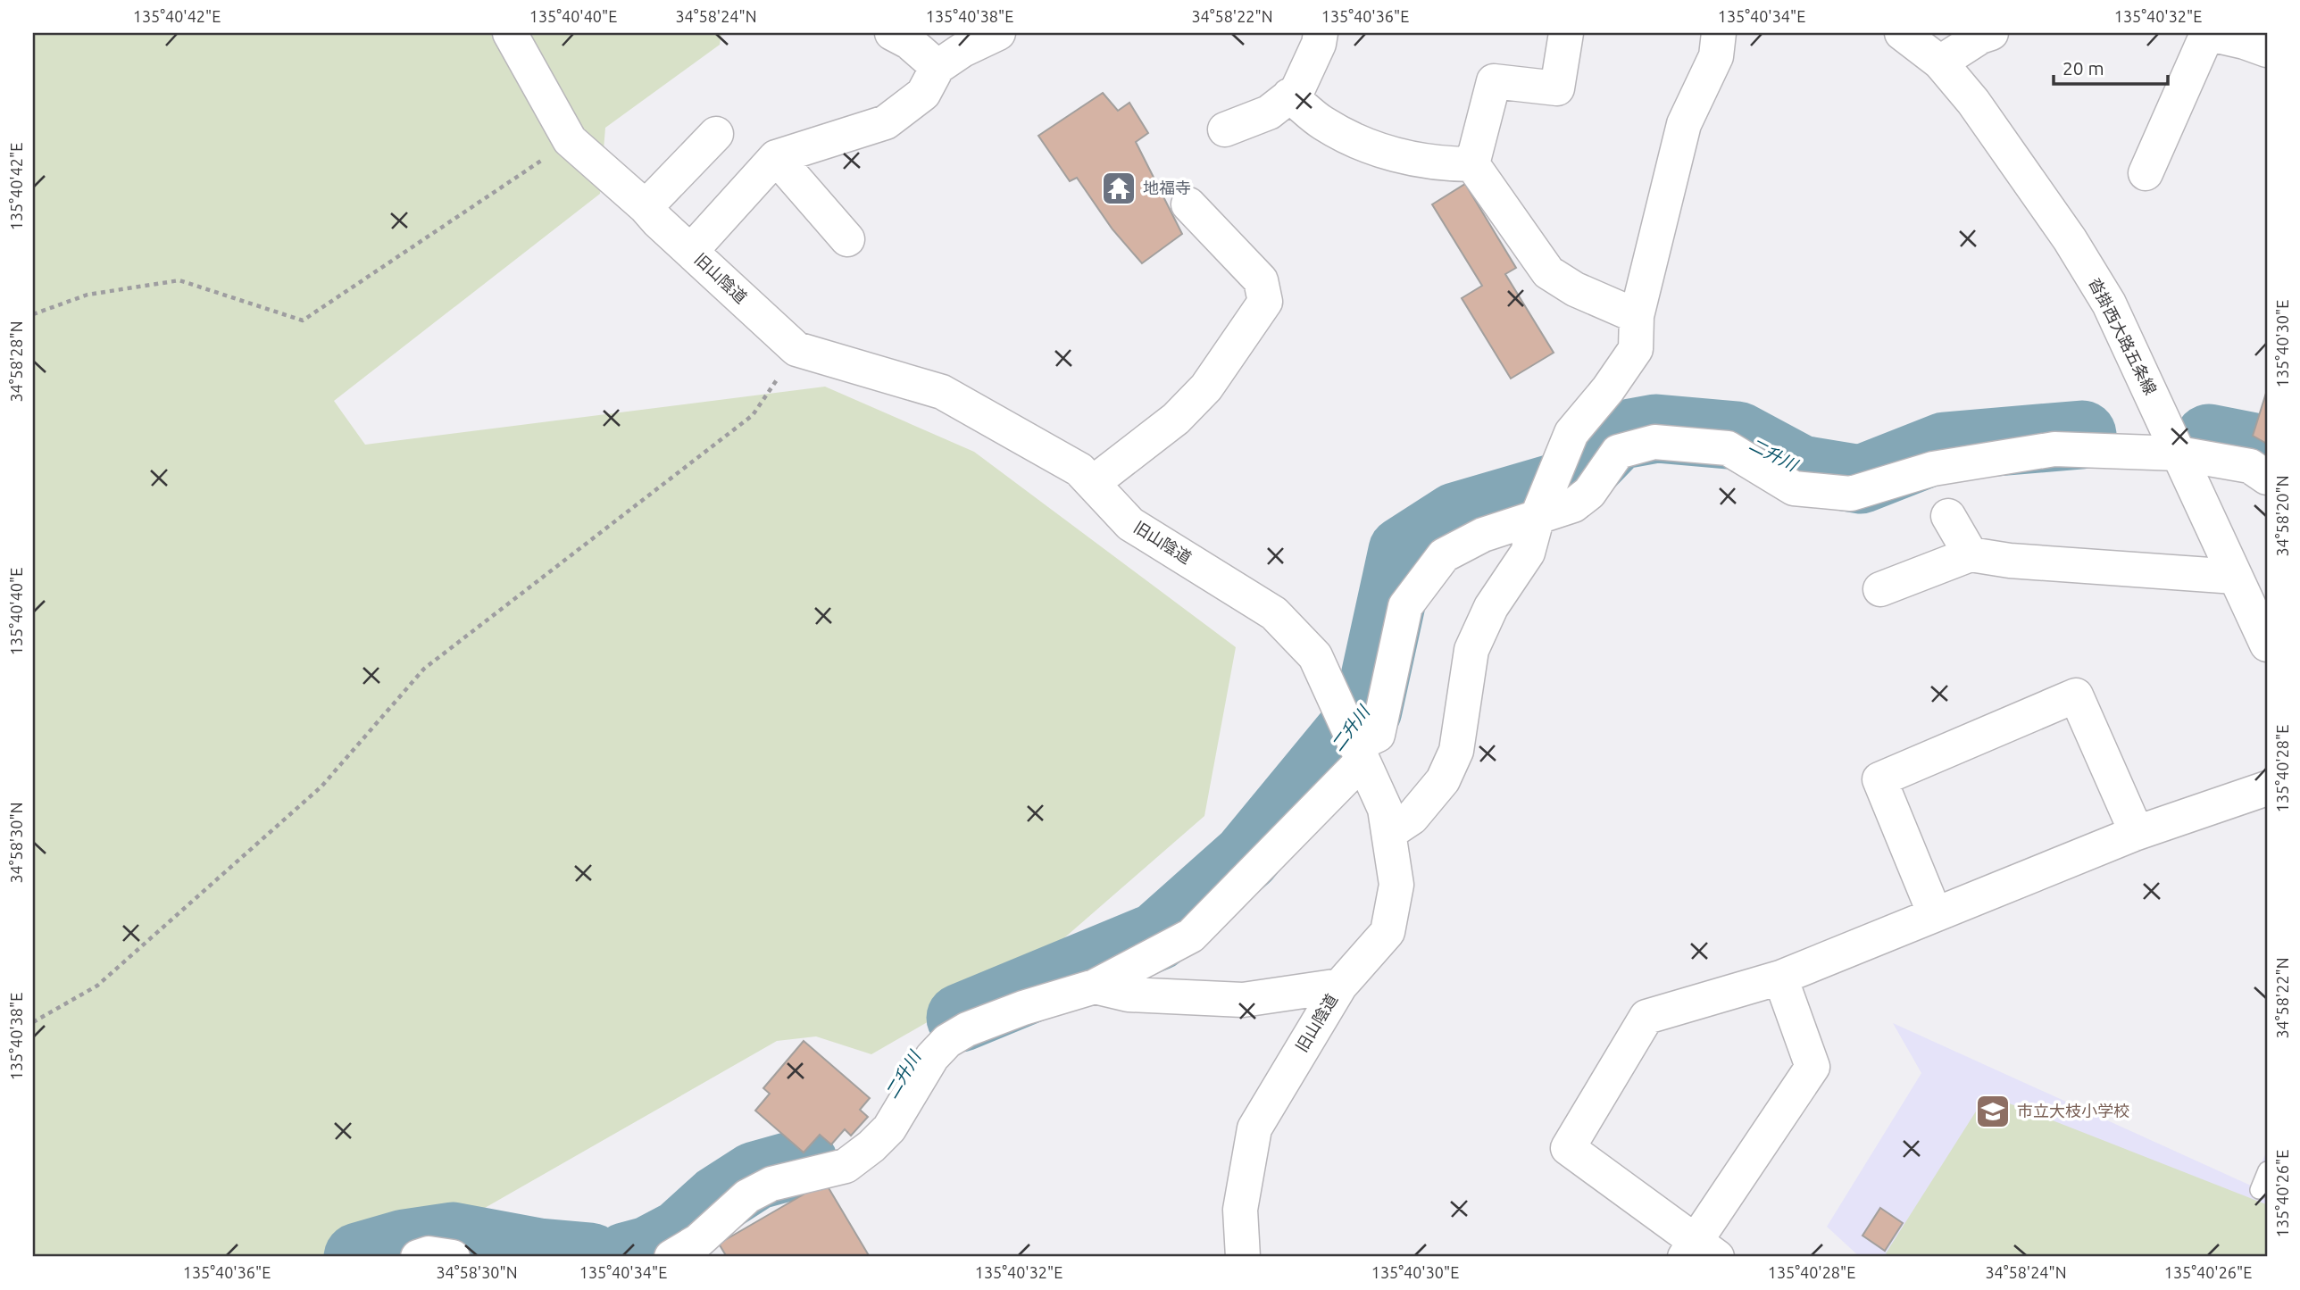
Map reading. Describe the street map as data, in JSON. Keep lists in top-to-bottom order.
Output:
{
  "streets": {
    "street": ["旧山陰道", "沓掛西大路五条線"]
  },
  "water": ["二升川"],
  "places": {
    "temple": ["地福寺"],
    "school or university": ["市立大枝小学校"]
  },
  "scale_bar": "20 m",
  "coordinates": [
    "135°40'42\"E",
    "135°40'40\"E",
    "34°58'24\"N",
    "135°40'38\"E",
    "34°58'22\"N",
    "135°40'36\"E",
    "135°40'34\"E",
    "135°40'32\"E",
    "135°40'30\"E",
    "34°58'28\"N",
    "34°58'20\"N",
    "135°40'28\"E",
    "34°58'30\"N",
    "135°40'26\"E"
  ]
}
